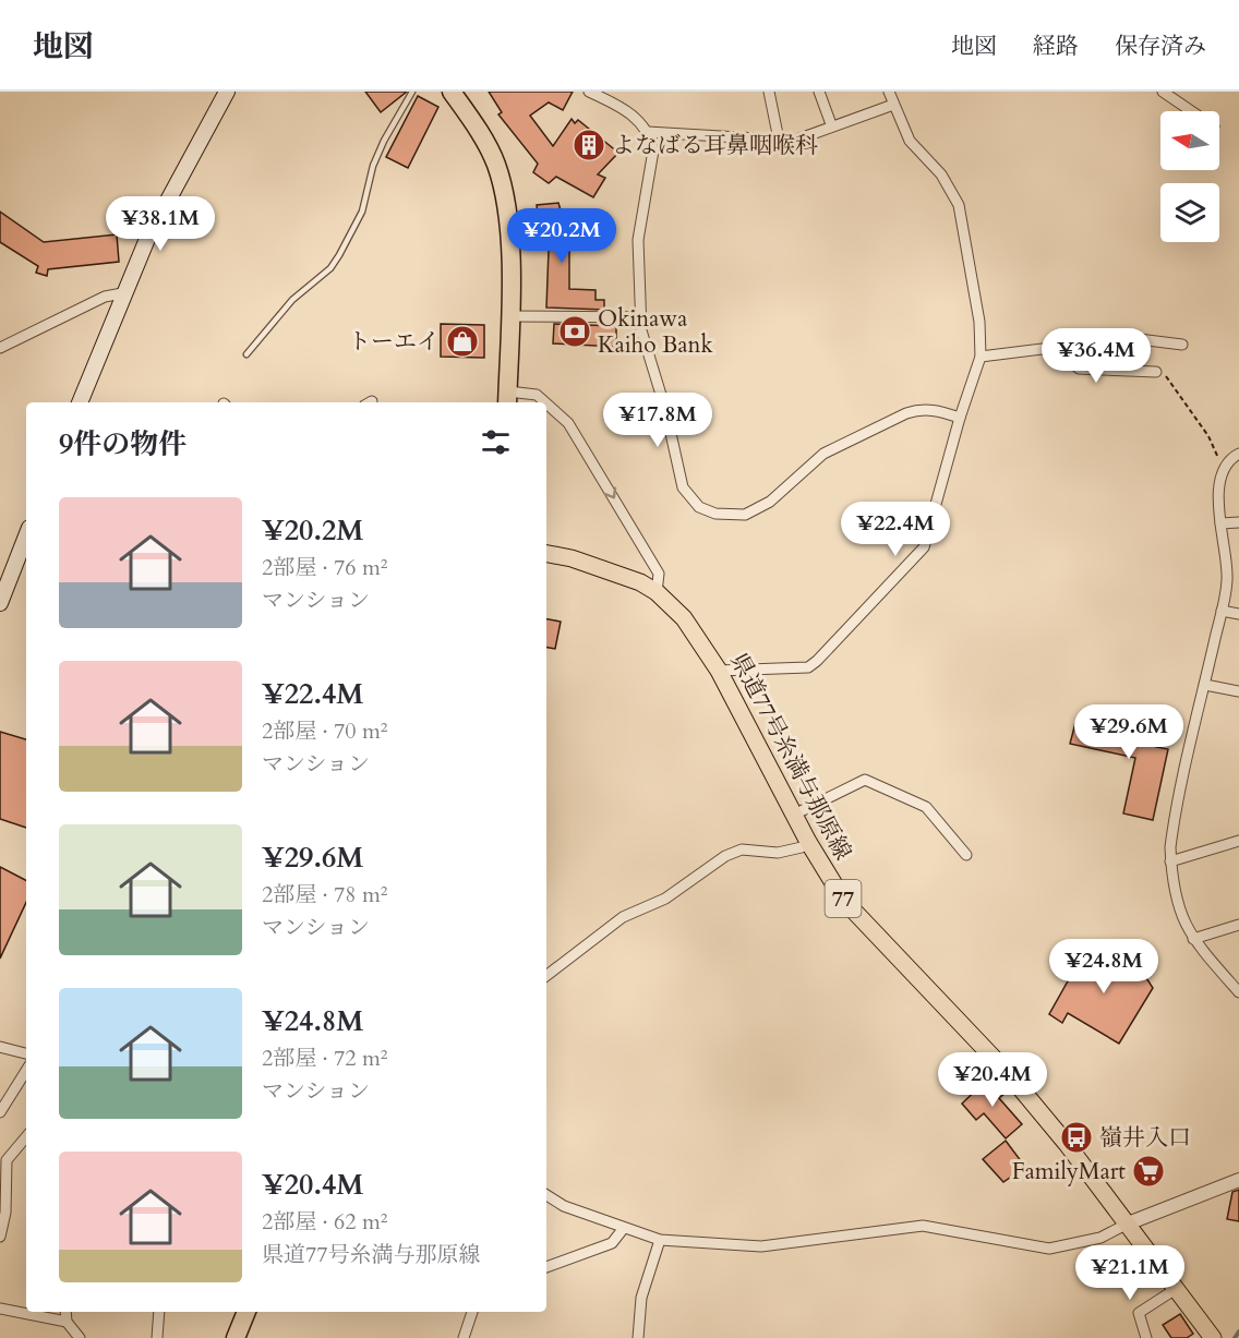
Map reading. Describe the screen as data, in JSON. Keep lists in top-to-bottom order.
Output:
{
  "streets": {
    "main road": ["県道77号糸満与那原線", "77"]
  },
  "places": {
    "building": ["よなばる耳鼻咽喉科"],
    "bank": ["Okinawa Kaiho Bank"],
    "shop": ["トーエイ"],
    "bus stop": ["嶺井入口"],
    "supermarket": ["FamilyMart"]
  },
  "north": "left",
  "page": {
    "header": "地図",
    "nav": ["地図", "経路", "保存済み"],
    "price": [
      "¥38.1M",
      "¥20.2M",
      "¥36.4M",
      "¥17.8M",
      "¥22.4M",
      "¥29.6M",
      "¥24.8M",
      "¥20.4M",
      "¥21.1M"
    ],
    "heading": "9件の物件",
    "list": [
      {
        "name": "¥20.2M",
        "note": "2部屋 · 76 m² · マンション"
      },
      {
        "name": "¥22.4M",
        "note": "2部屋 · 70 m² · マンション"
      },
      {
        "name": "¥29.6M",
        "note": "2部屋 · 78 m² · マンション"
      },
      {
        "name": "¥24.8M",
        "note": "2部屋 · 72 m² · マンション"
      },
      {
        "name": "¥20.4M",
        "note": "2部屋 · 62 m² · 県道77号糸満与那原線"
      }
    ]
  }
}
